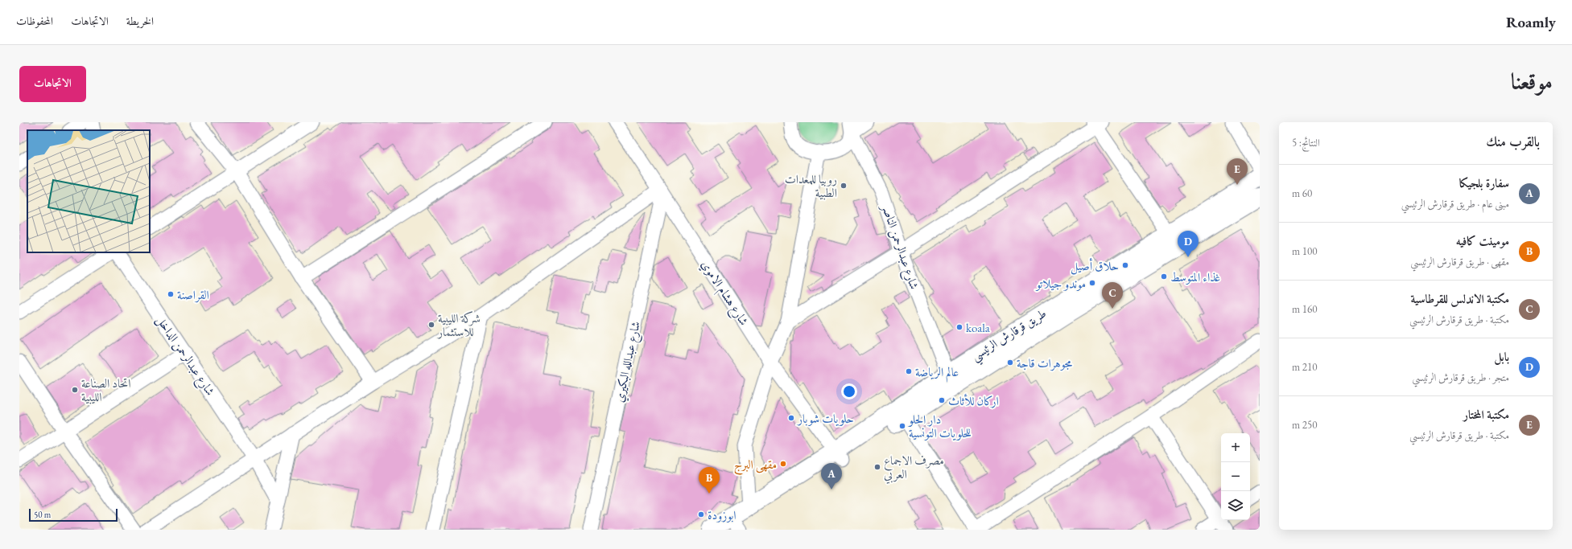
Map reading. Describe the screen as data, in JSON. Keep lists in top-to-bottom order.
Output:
{
  "streets": {
    "main road": ["طريق قرقارش الرئيسي"],
    "street": [
      "شارع عبدالرحمن الناصر",
      "شارع هشام الاموي",
      "شارع عبدالرحمن الداخل",
      "شارع عبدالله البكيري"
    ]
  },
  "crossings": [
    ["شارع عبدالرحمن الناصر", "طريق قرقارش الرئيسي"],
    ["شارع هشام الاموي", "طريق قرقارش الرئيسي"],
    ["شارع هشام الاموي", "شارع عبدالله البكيري"]
  ],
  "places": [
    "روبيا للمعدات الطبية",
    "حلاق أصيل",
    "غذاء المتوسط",
    "موندو جيلاتو",
    "القراصنة",
    "شركة الليبية للاستثمار",
    "koala",
    "مجوهرات قاجة",
    "عالم الرياضة",
    "اتحاد الصناعة الليبية",
    "اركان للأثاث",
    "حلويات شوبار",
    "دار الحلو للحلويات التونسية",
    "مقهى البرج",
    "مصرف الاجماع العربي",
    "ابوزودة"
  ],
  "scale_bar": "50 m",
  "page": {
    "header": "Roamly",
    "nav": ["الخريطة", "الاتجاهات", "المحفوظات"],
    "title": "موقعنا",
    "buttons": "الاتجاهات",
    "heading": ["بالقرب منك", "النتائج: 5"],
    "pins": [
      "E",
      "D",
      "C",
      "A",
      "B"
    ],
    "list": [
      {
        "mark": "A",
        "name": "سفارة بلجيكا",
        "note": "مبنى عام · طريق قرقارش الرئيسي",
        "value": "60 m"
      },
      {
        "mark": "B",
        "name": "مومينت كافيه",
        "note": "مقهى · طريق قرقارش الرئيسي",
        "value": "100 m"
      },
      {
        "mark": "C",
        "name": "مكتبة الاندلس للقرطاسية",
        "note": "مكتبة · طريق قرقارش الرئيسي",
        "value": "160 m"
      },
      {
        "mark": "D",
        "name": "بابل",
        "note": "متجر · طريق قرقارش الرئيسي",
        "value": "210 m"
      },
      {
        "mark": "E",
        "name": "مكتبة المختار",
        "note": "مكتبة · طريق قرقارش الرئيسي",
        "value": "250 m"
      }
    ],
    "map_buttons": ["+", "−"],
    "scale": "50 m"
  }
}
